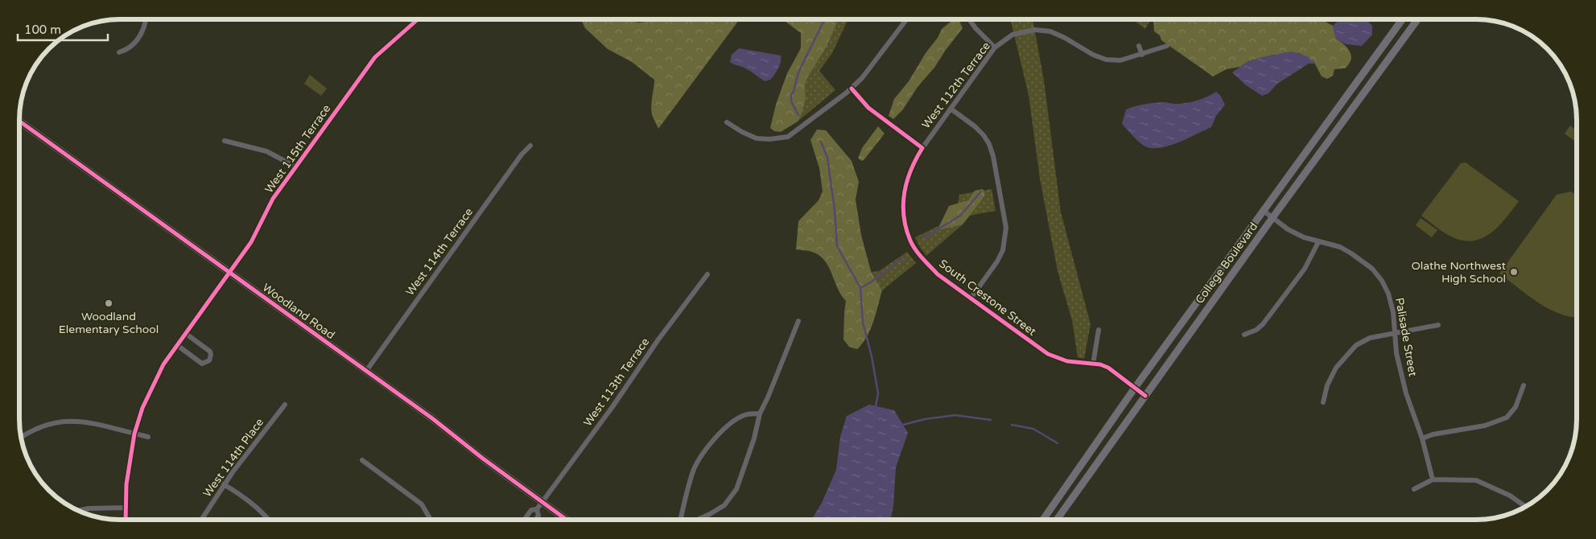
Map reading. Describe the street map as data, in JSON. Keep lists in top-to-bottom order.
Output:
{
  "streets": {
    "main road": ["College Boulevard", "Woodland Road"],
    "street": [
      "West 112th Terrace",
      "West 115th Terrace",
      "West 114th Terrace",
      "South Crestone Street",
      "Palisade Street",
      "West 113th Terrace",
      "West 114th Place"
    ]
  },
  "crossings": [
    ["West 112th Terrace", "South Crestone Street"],
    ["West 115th Terrace", "Woodland Road"],
    ["West 114th Terrace", "Woodland Road"],
    ["College Boulevard", "South Crestone Street"],
    ["College Boulevard", "Palisade Street"],
    ["Woodland Road", "West 113th Terrace"]
  ],
  "places": ["Olathe Northwest High School", "Woodland Elementary School"],
  "scale_bar": "100 m"
}
